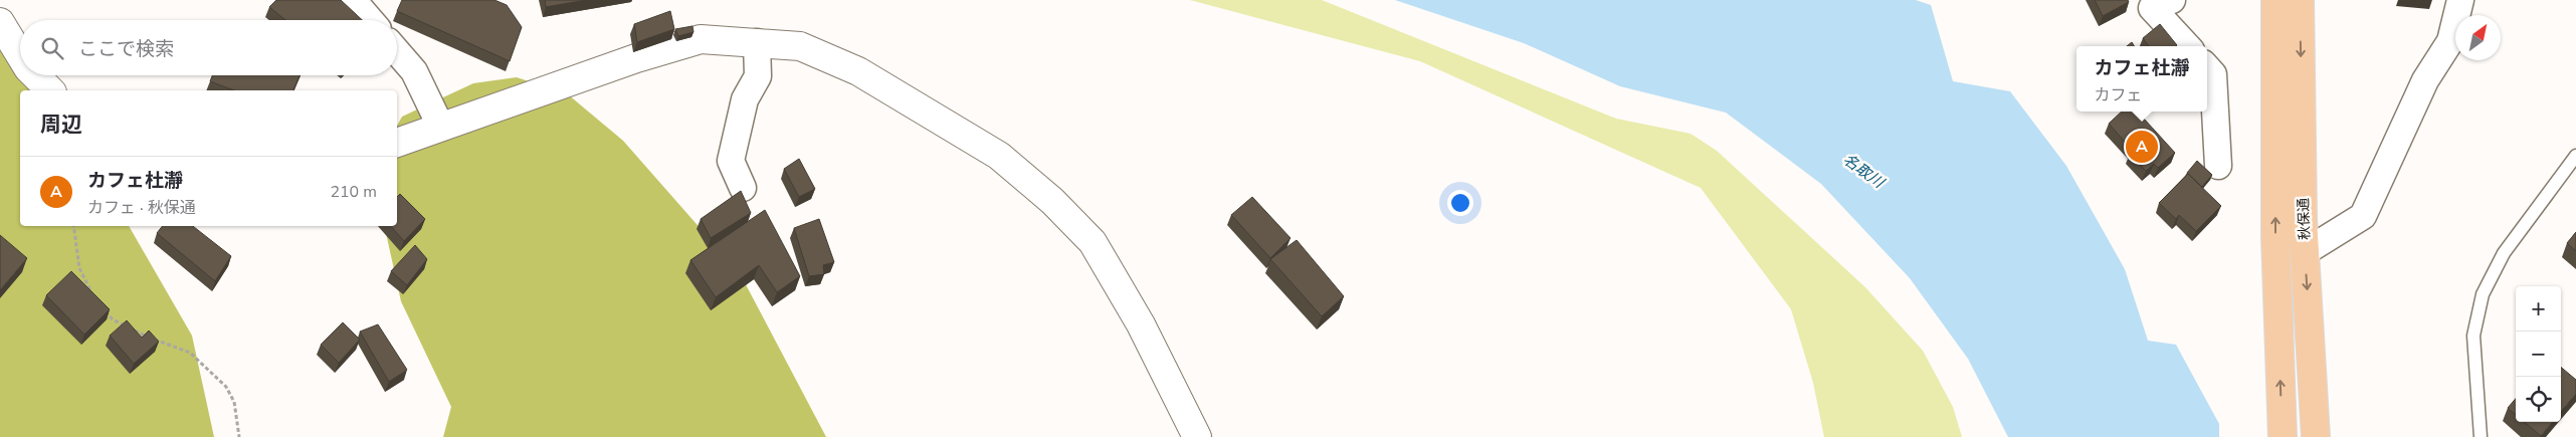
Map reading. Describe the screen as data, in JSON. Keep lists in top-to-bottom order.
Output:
{
  "streets": {
    "highway": ["秋保通"]
  },
  "water": ["名取川"],
  "north": "top right",
  "page": {
    "search": "ここで検索",
    "popup": ["カフェ杜瀞", "カフェ"],
    "heading": "周辺",
    "pins": "A",
    "list": [
      {
        "mark": "A",
        "name": "カフェ杜瀞",
        "note": "カフェ · 秋保通",
        "value": "210 m"
      }
    ],
    "map_buttons": ["+", "−"]
  }
}
